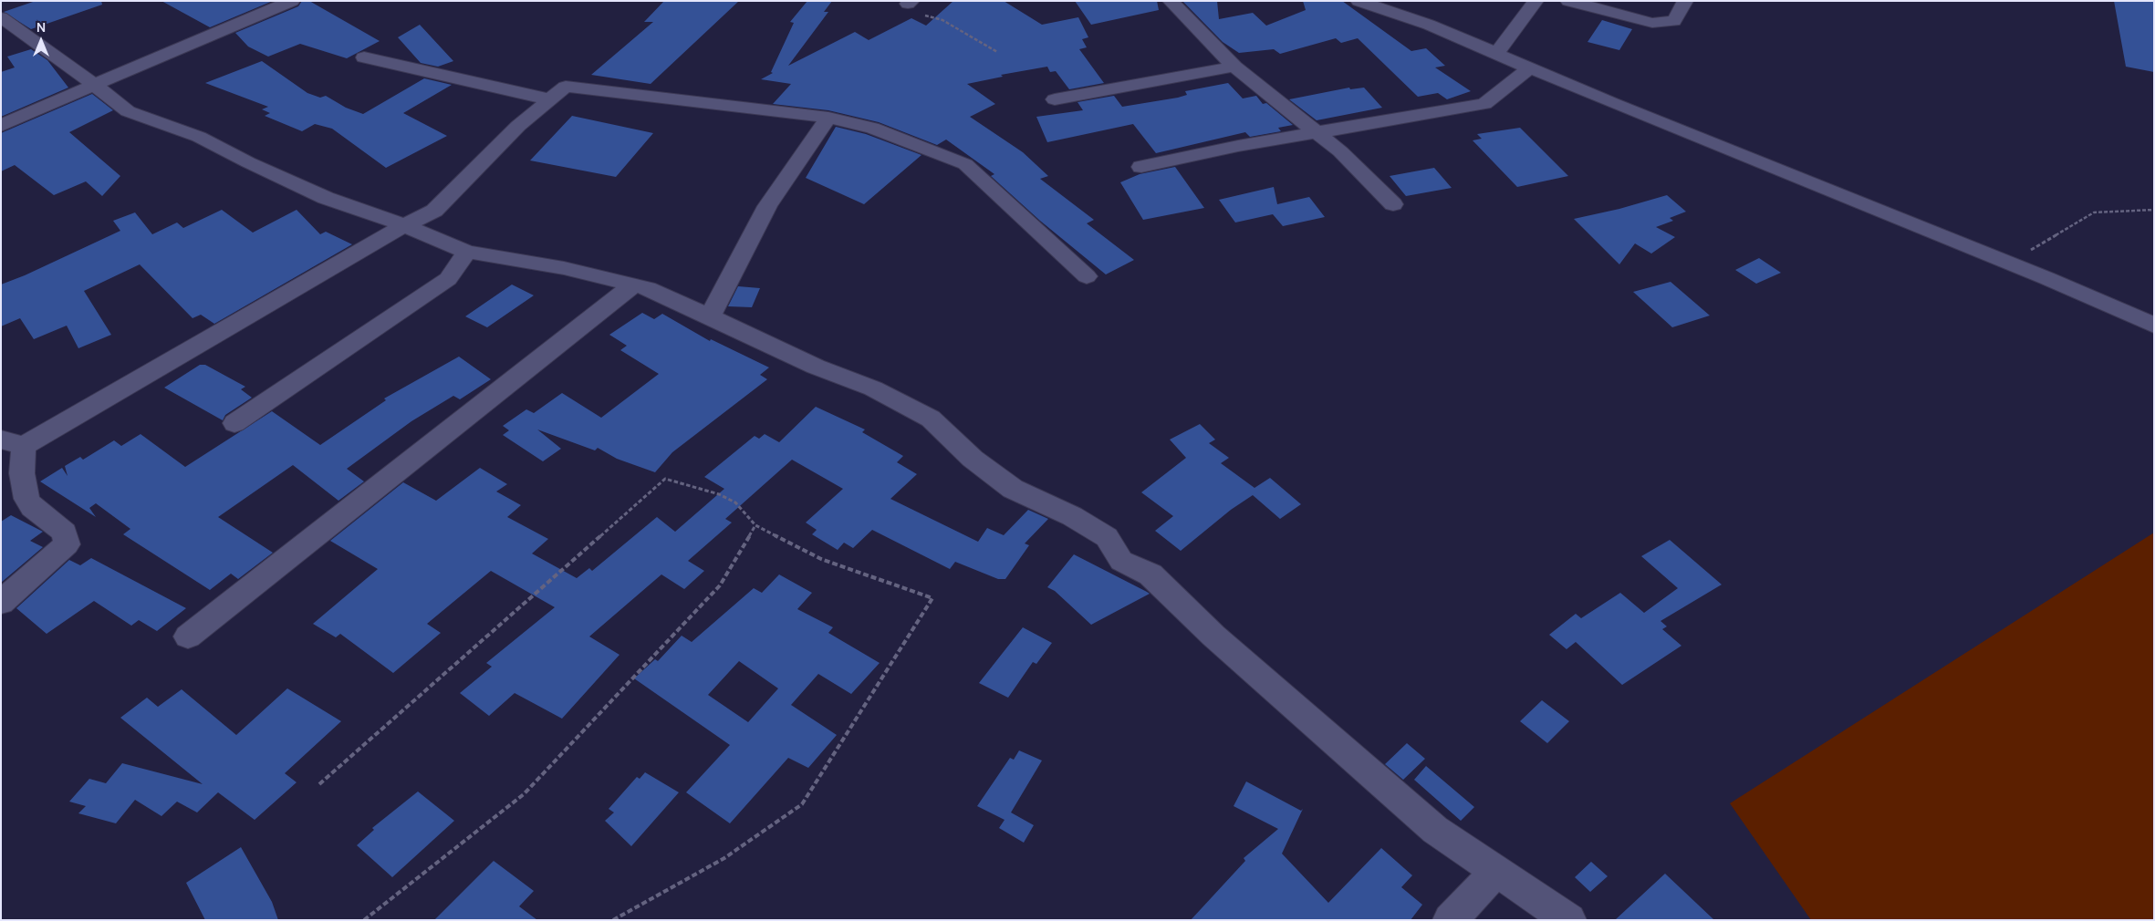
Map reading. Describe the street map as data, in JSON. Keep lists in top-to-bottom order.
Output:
{
  "north": "top"
}
